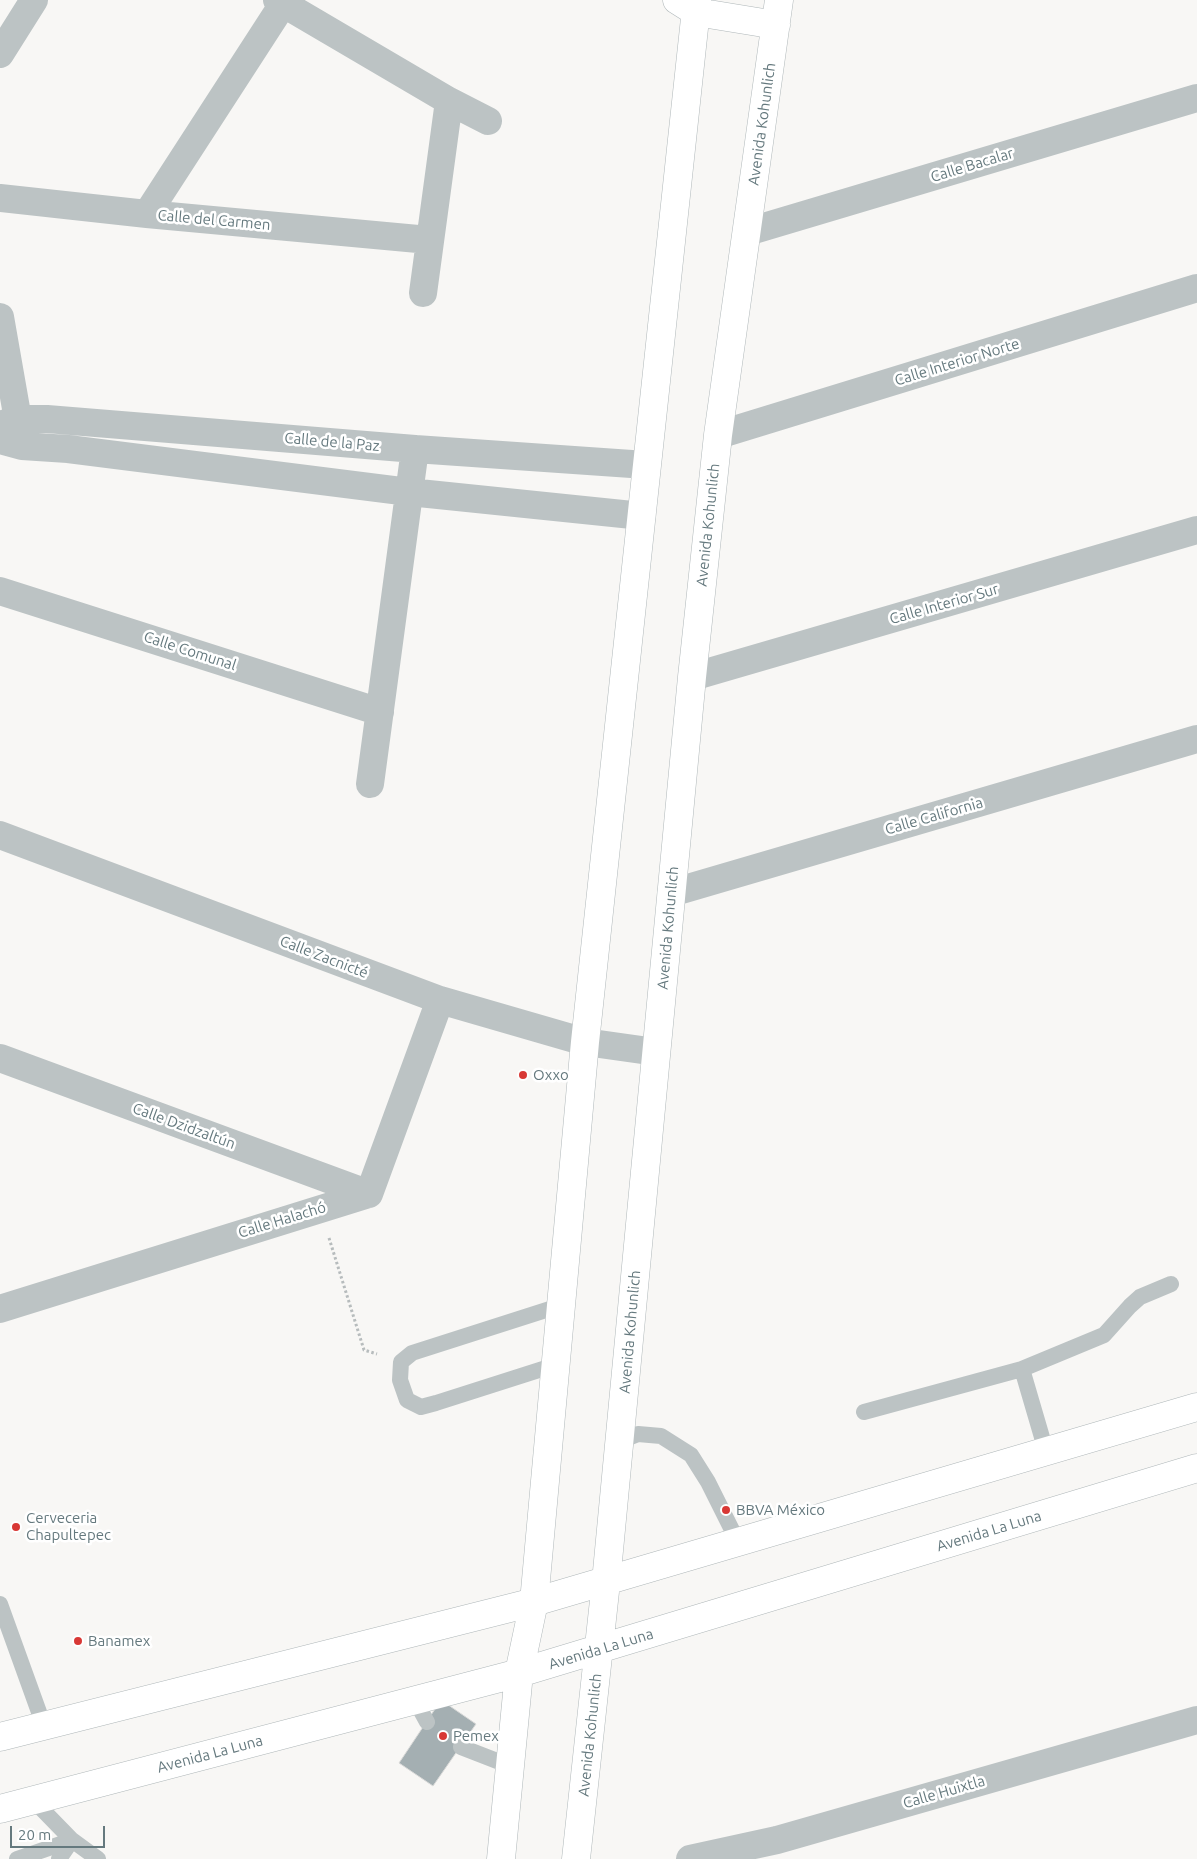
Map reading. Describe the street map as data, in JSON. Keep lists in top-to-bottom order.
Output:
{
  "streets": {
    "street": [
      "Avenida Kohunlich",
      "Calle Bacalar",
      "Calle del Carmen",
      "Calle Interior Norte",
      "Calle de la Paz",
      "Calle Interior Sur",
      "Calle Comunal",
      "Calle California",
      "Calle Zacnicté",
      "Calle Dzidzaltún",
      "Calle Halachó",
      "Avenida La Luna",
      "Calle Huixtla"
    ]
  },
  "crossings": [
    ["Avenida Kohunlich", "Calle Bacalar"],
    ["Avenida Kohunlich", "Calle Interior Norte"],
    ["Avenida Kohunlich", "Calle Interior Sur"],
    ["Avenida Kohunlich", "Calle California"],
    ["Avenida Kohunlich", "Calle Zacnicté"],
    ["Avenida Kohunlich", "Avenida La Luna"],
    ["Calle Dzidzaltún", "Calle Halachó"]
  ],
  "places": [
    "Oxxo",
    "BBVA México",
    "Cerveceria Chapultepec",
    "Banamex",
    "Pemex"
  ],
  "scale_bar": "20 m"
}
